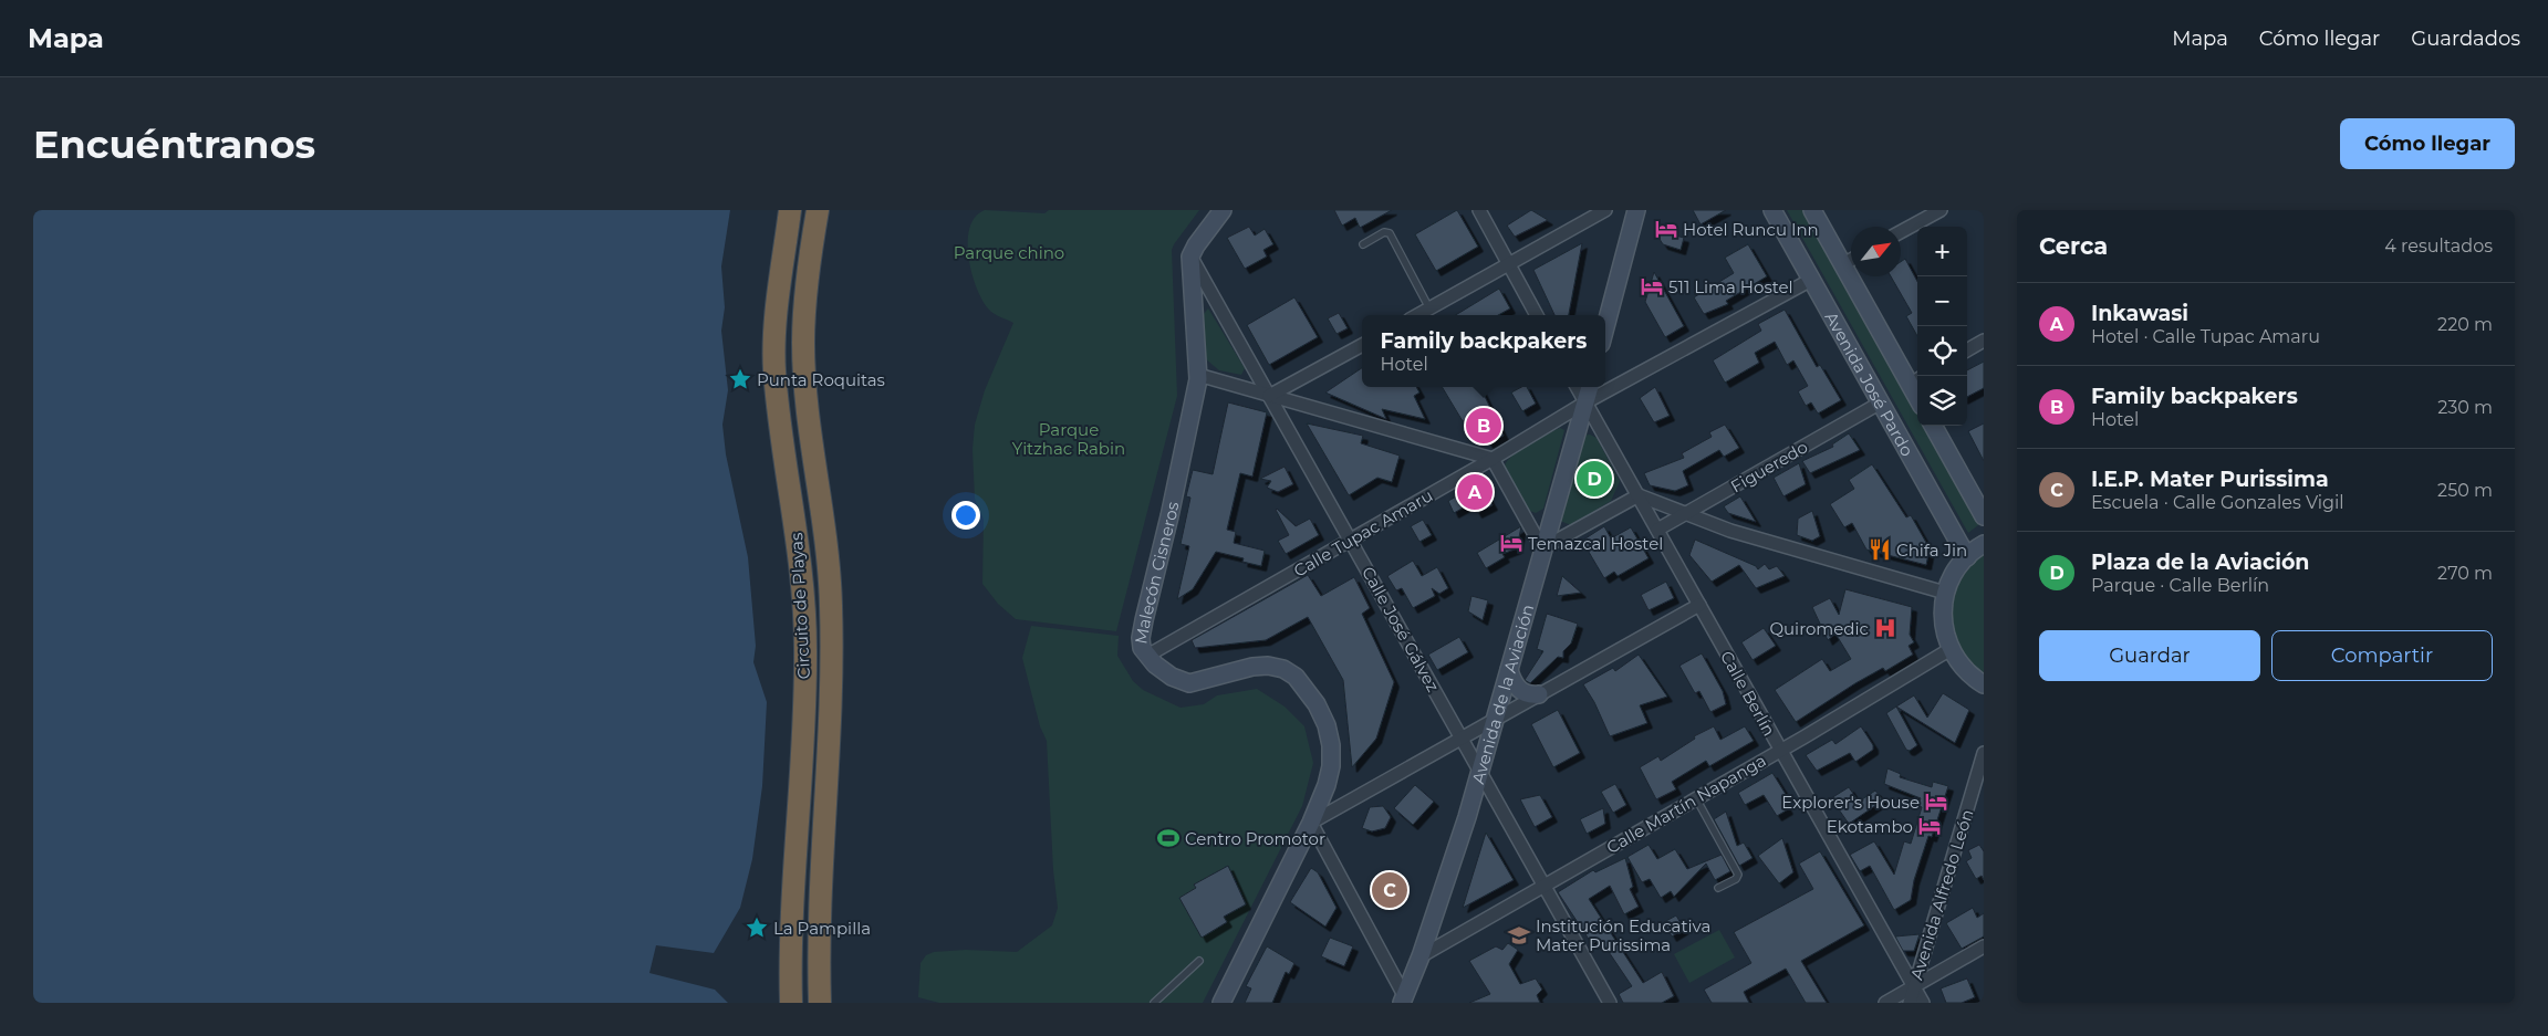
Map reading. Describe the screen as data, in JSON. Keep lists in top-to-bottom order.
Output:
{
  "streets": {
    "highway": ["Circuito de Playas"],
    "main road": ["Avenida José Pardo", "Malecón Cisneros", "Avenida de la Aviación"],
    "street": [
      "Figueredo",
      "Calle Tupac Amaru",
      "Calle José Gálvez",
      "Calle Berlín",
      "Calle Martín Napanga",
      "Avenida Alfredo León"
    ]
  },
  "crossings": [
    ["Avenida José Pardo", "Figueredo"],
    ["Avenida José Pardo", "Calle Tupac Amaru"],
    ["Figueredo", "Calle Berlín"],
    ["Calle Tupac Amaru", "Malecón Cisneros"],
    ["Calle Tupac Amaru", "Calle José Gálvez"],
    ["Calle Tupac Amaru", "Calle Berlín"],
    ["Calle Tupac Amaru", "Avenida de la Aviación"],
    ["Malecón Cisneros", "Calle José Gálvez"],
    ["Calle José Gálvez", "Avenida de la Aviación"],
    ["Calle José Gálvez", "Calle Martín Napanga"],
    ["Calle Berlín", "Avenida de la Aviación"],
    ["Calle Berlín", "Calle Martín Napanga"],
    ["Calle Berlín", "Avenida Alfredo León"],
    ["Avenida de la Aviación", "Calle Martín Napanga"]
  ],
  "parks": ["Parque chino", "Parque Yitzhac Rabin"],
  "places": {
    "hotel": [
      "Hotel Runcu Inn",
      "511 Lima Hostel",
      "Temazcal Hostel",
      "Explorer's House",
      "Ekotambo"
    ],
    "place": ["Punta Roquitas", "La Pampilla"],
    "restaurant": ["Chifa Jin"],
    "hospital": ["Quiromedic"],
    "sports": ["Centro Promotor"],
    "school or university": ["Institución Educativa Mater Purissima"]
  },
  "north": "top right",
  "page": {
    "header": "Mapa",
    "nav": ["Mapa", "Cómo llegar", "Guardados"],
    "buttons": [
      "Cómo llegar",
      ["Guardar", "Compartir"]
    ],
    "title": "Encuéntranos",
    "heading": ["Cerca", "4 resultados"],
    "map_buttons": ["+", "−"],
    "list": [
      {
        "mark": "A",
        "name": "Inkawasi",
        "note": "Hotel · Calle Tupac Amaru",
        "value": "220 m"
      },
      {
        "mark": "B",
        "name": "Family backpakers",
        "note": "Hotel",
        "value": "230 m"
      },
      {
        "mark": "C",
        "name": "I.E.P. Mater Purissima",
        "note": "Escuela · Calle Gonzales Vigil",
        "value": "250 m"
      },
      {
        "mark": "D",
        "name": "Plaza de la Aviación",
        "note": "Parque · Calle Berlín",
        "value": "270 m"
      }
    ],
    "popup": ["Family backpakers", "Hotel"],
    "pins": [
      "B",
      "D",
      "A",
      "C"
    ]
  }
}
